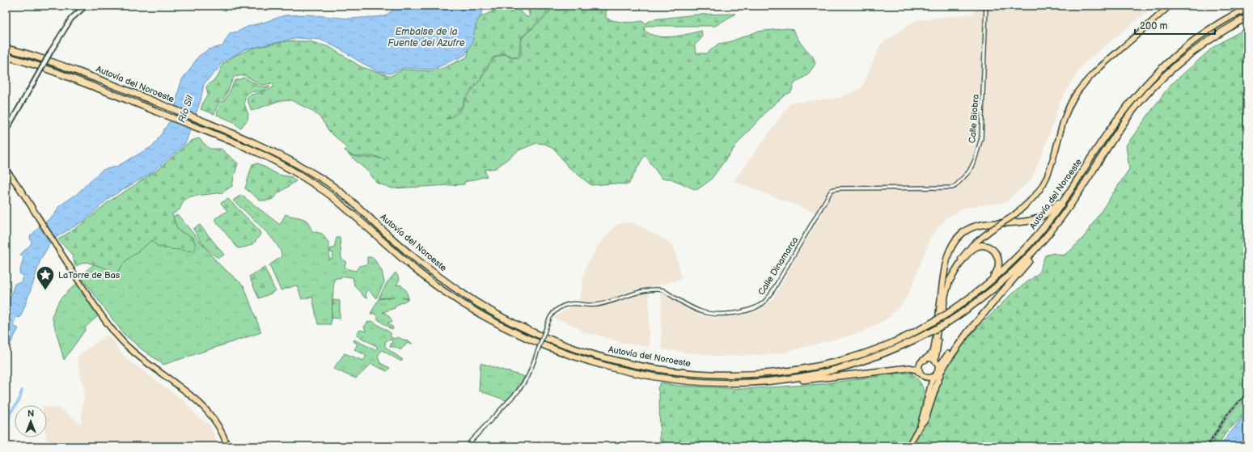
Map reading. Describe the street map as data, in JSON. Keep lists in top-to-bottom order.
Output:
{
  "streets": {
    "highway": ["Autovía del Noroeste"],
    "street": ["Calle Biobra", "Calle Dinamarca"]
  },
  "crossings": [
    ["Calle Biobra", "Calle Dinamarca"]
  ],
  "water": ["Embalse de la Fuente del Azufre", "Río Sil"],
  "places": {
    "place": ["LaTorre de Bas"]
  },
  "scale_bar": "200 m",
  "north": "top"
}
